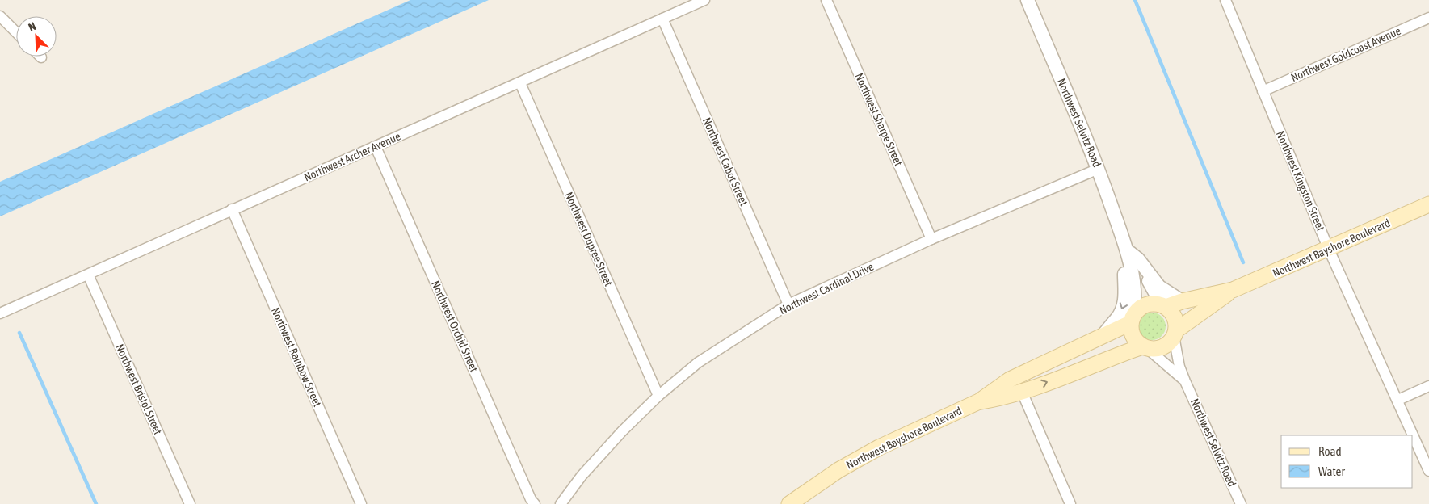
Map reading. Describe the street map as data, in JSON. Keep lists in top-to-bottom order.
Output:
{
  "streets": {
    "main road": ["Northwest Bayshore Boulevard"],
    "street": [
      "Northwest Goldcoast Avenue",
      "Northwest Sharpe Street",
      "Northwest Selvitz Road",
      "Northwest Archer Avenue",
      "Northwest Cabot Street",
      "Northwest Kingston Street",
      "Northwest Dupree Street",
      "Northwest Cardinal Drive",
      "Northwest Orchid Street",
      "Northwest Rainbow Street",
      "Northwest Bristol Street"
    ]
  },
  "crossings": [
    ["Northwest Goldcoast Avenue", "Northwest Kingston Street"],
    ["Northwest Sharpe Street", "Northwest Cardinal Drive"],
    ["Northwest Selvitz Road", "Northwest Bayshore Boulevard"],
    ["Northwest Selvitz Road", "Northwest Cardinal Drive"],
    ["Northwest Archer Avenue", "Northwest Cabot Street"],
    ["Northwest Archer Avenue", "Northwest Dupree Street"],
    ["Northwest Archer Avenue", "Northwest Orchid Street"],
    ["Northwest Archer Avenue", "Northwest Rainbow Street"],
    ["Northwest Archer Avenue", "Northwest Bristol Street"],
    ["Northwest Cabot Street", "Northwest Cardinal Drive"],
    ["Northwest Kingston Street", "Northwest Bayshore Boulevard"],
    ["Northwest Dupree Street", "Northwest Cardinal Drive"]
  ],
  "legend": ["Road", "Water"],
  "north": "top left"
}
